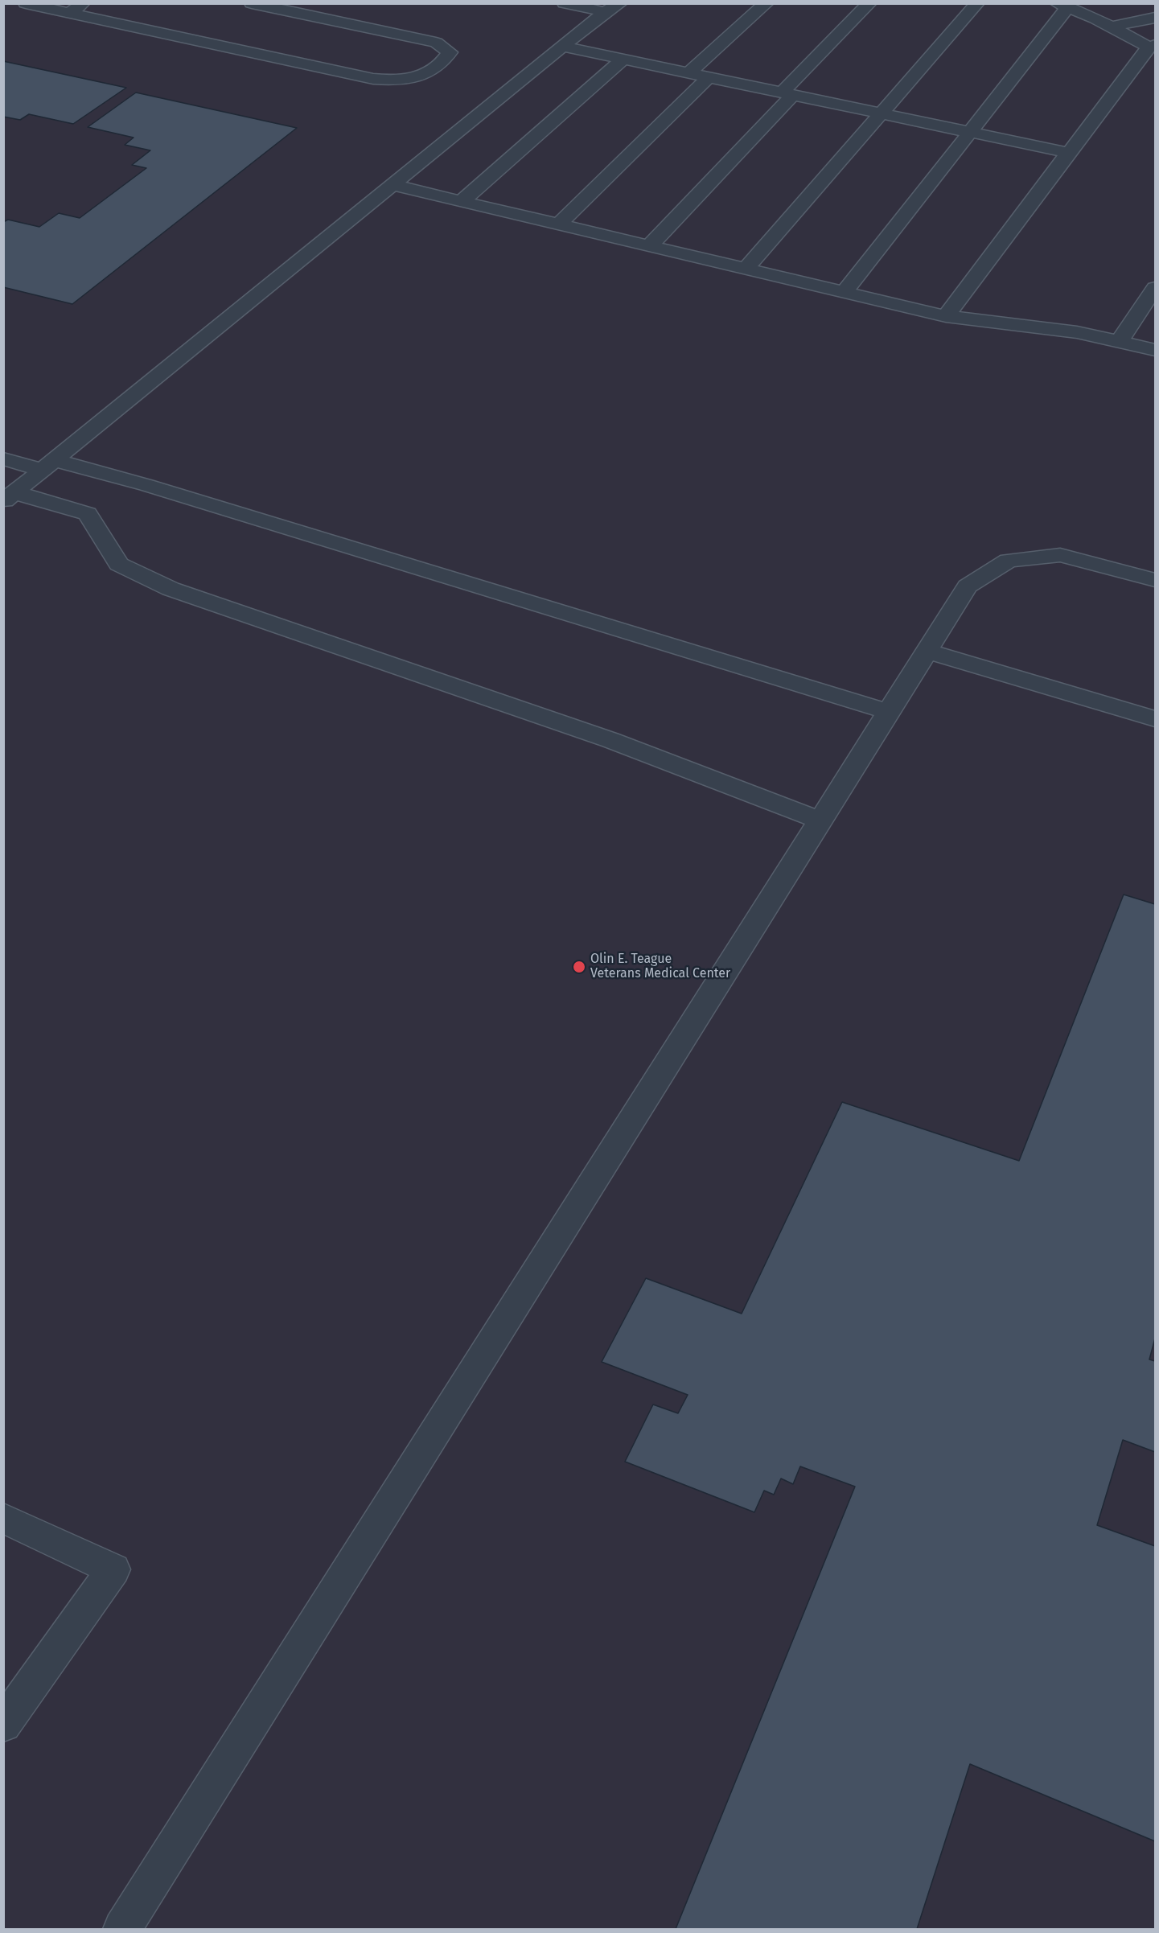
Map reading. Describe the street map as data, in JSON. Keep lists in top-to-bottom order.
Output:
{
  "places": ["Olin E. Teague Veterans Medical Center"]
}
